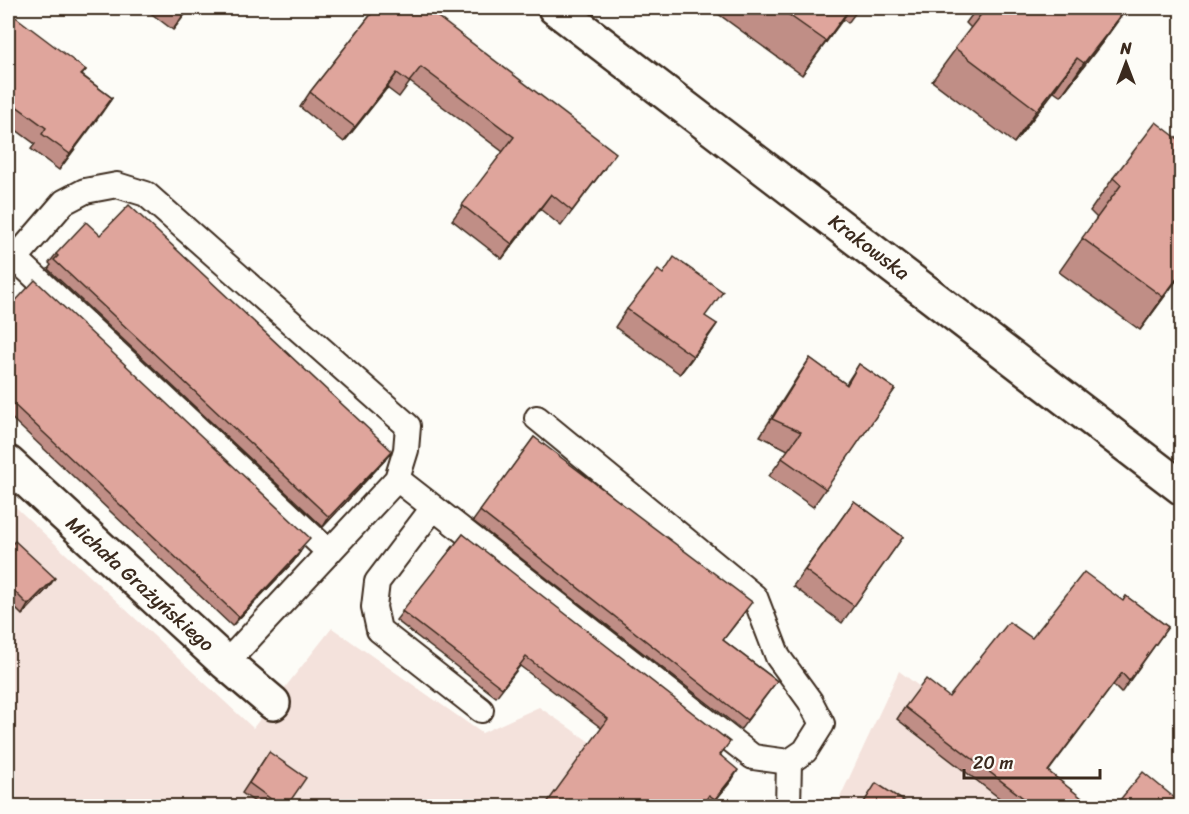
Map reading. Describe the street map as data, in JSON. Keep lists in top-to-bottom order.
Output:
{
  "streets": {
    "street": ["Krakowska", "Michała Grażyńskiego"]
  },
  "scale_bar": "20 m",
  "north": "top"
}
